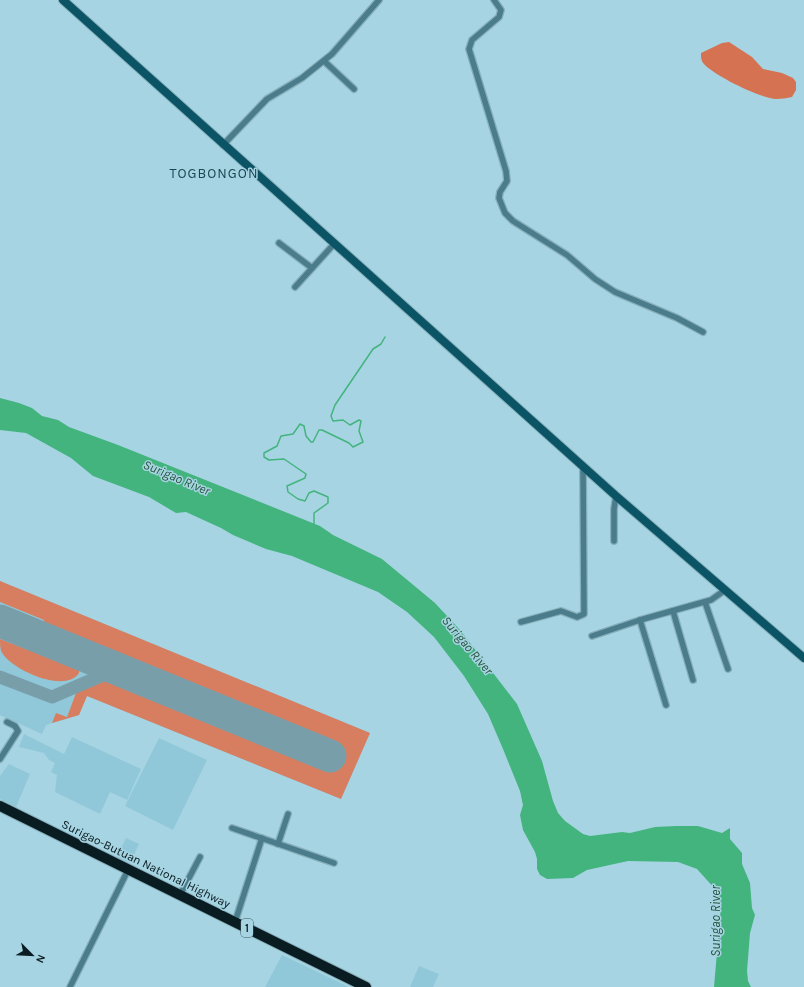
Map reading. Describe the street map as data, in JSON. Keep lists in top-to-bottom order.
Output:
{
  "streets": {
    "highway": ["Surigao-Butuan National Highway", "1"]
  },
  "districts": ["TOGBONGON"],
  "water": ["Surigao River"],
  "north": "bottom right"
}
